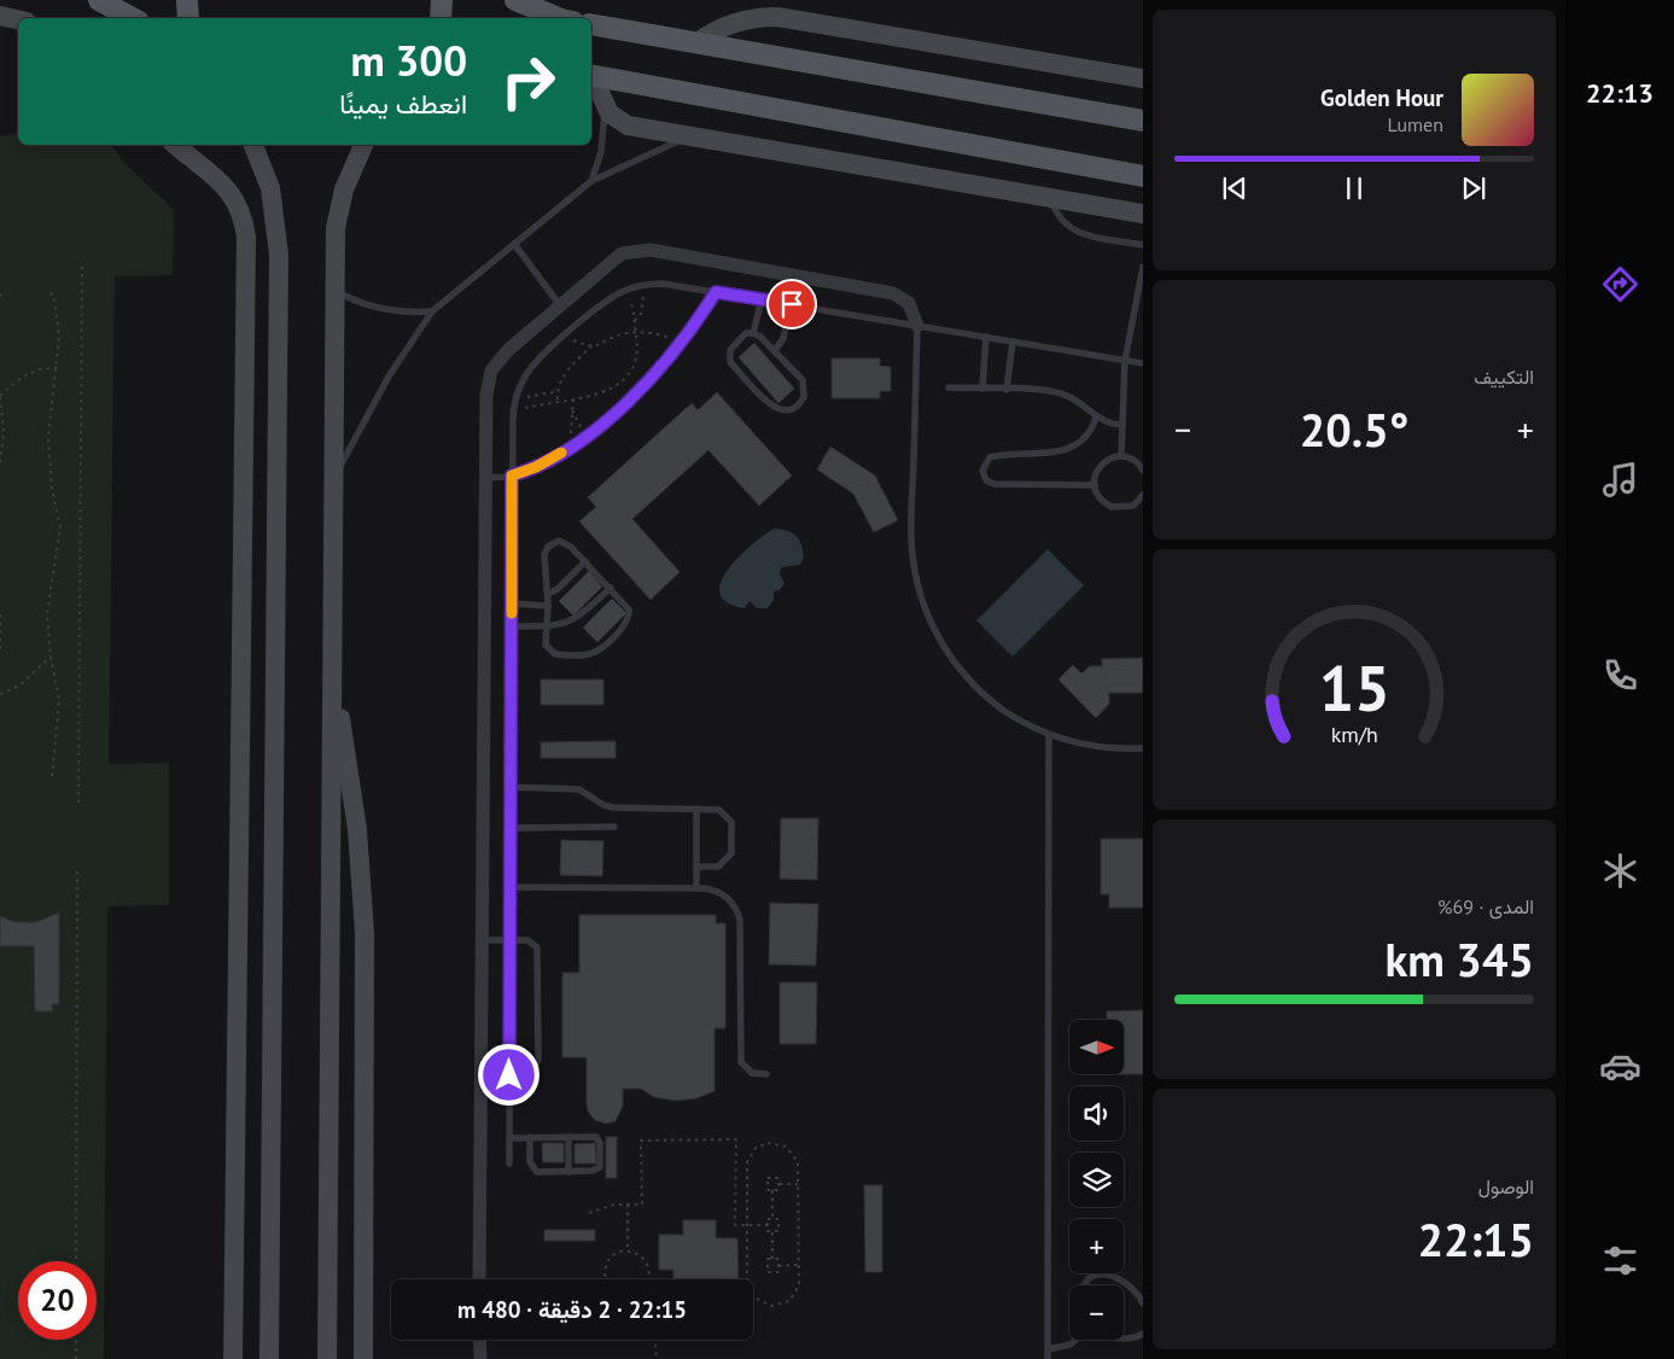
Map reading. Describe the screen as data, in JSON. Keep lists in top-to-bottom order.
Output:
{
  "north": "right",
  "page": {
    "tabs": "22:13",
    "turn": ["300 m", "انعطف يمينًا"],
    "song": ["Golden Hour", "Lumen"],
    "tile": [
      "التكييف",
      ["المدى · 69%", "345 km"],
      ["الوصول", "22:15"]
    ],
    "heat": ["−", "20.5°", "+"],
    "map_buttons": ["+", "−"],
    "limit": "20",
    "trip": "22:15 · 2 دقيقة · 480 m",
    "gauge": ["15", "km/h"]
  }
}
